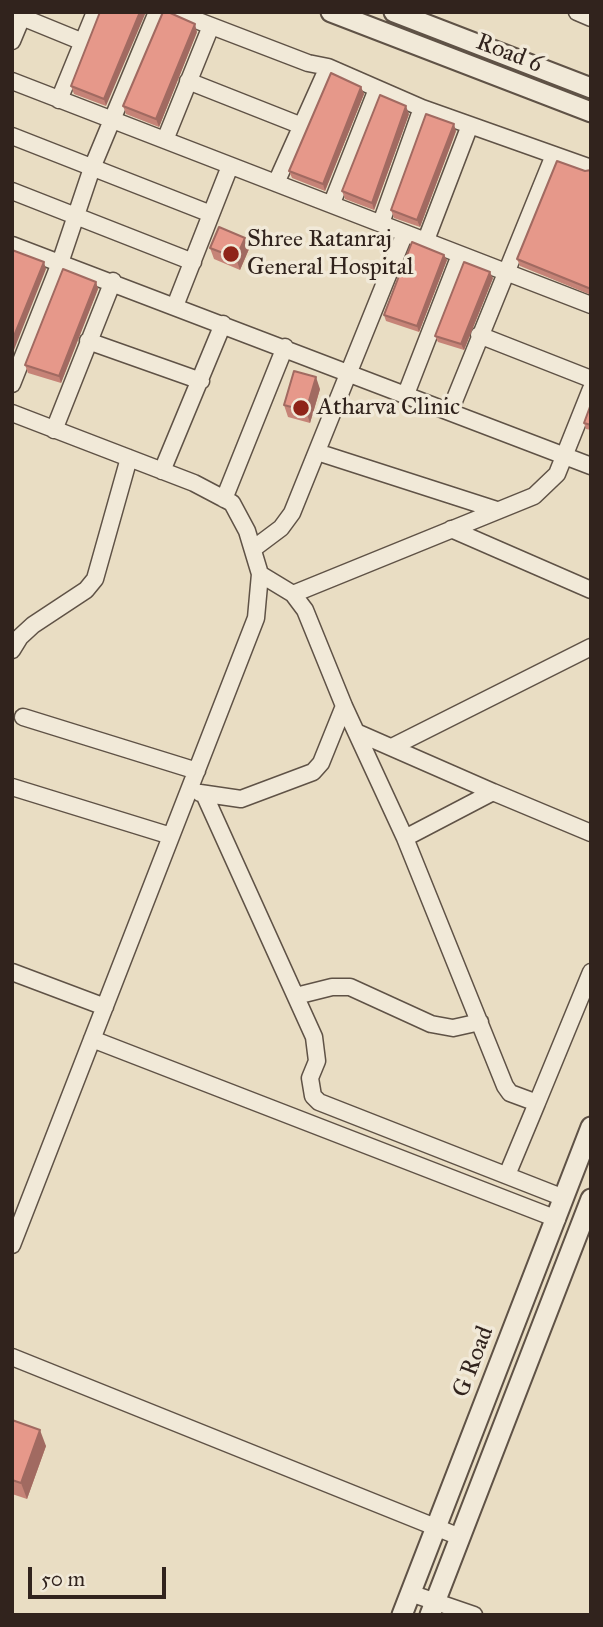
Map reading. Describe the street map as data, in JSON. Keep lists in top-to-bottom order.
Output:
{
  "streets": {
    "street": ["Road 6", "G Road"]
  },
  "places": ["Shree Ratanraj General Hospital", "Atharva Clinic"],
  "scale_bar": "50 m"
}
